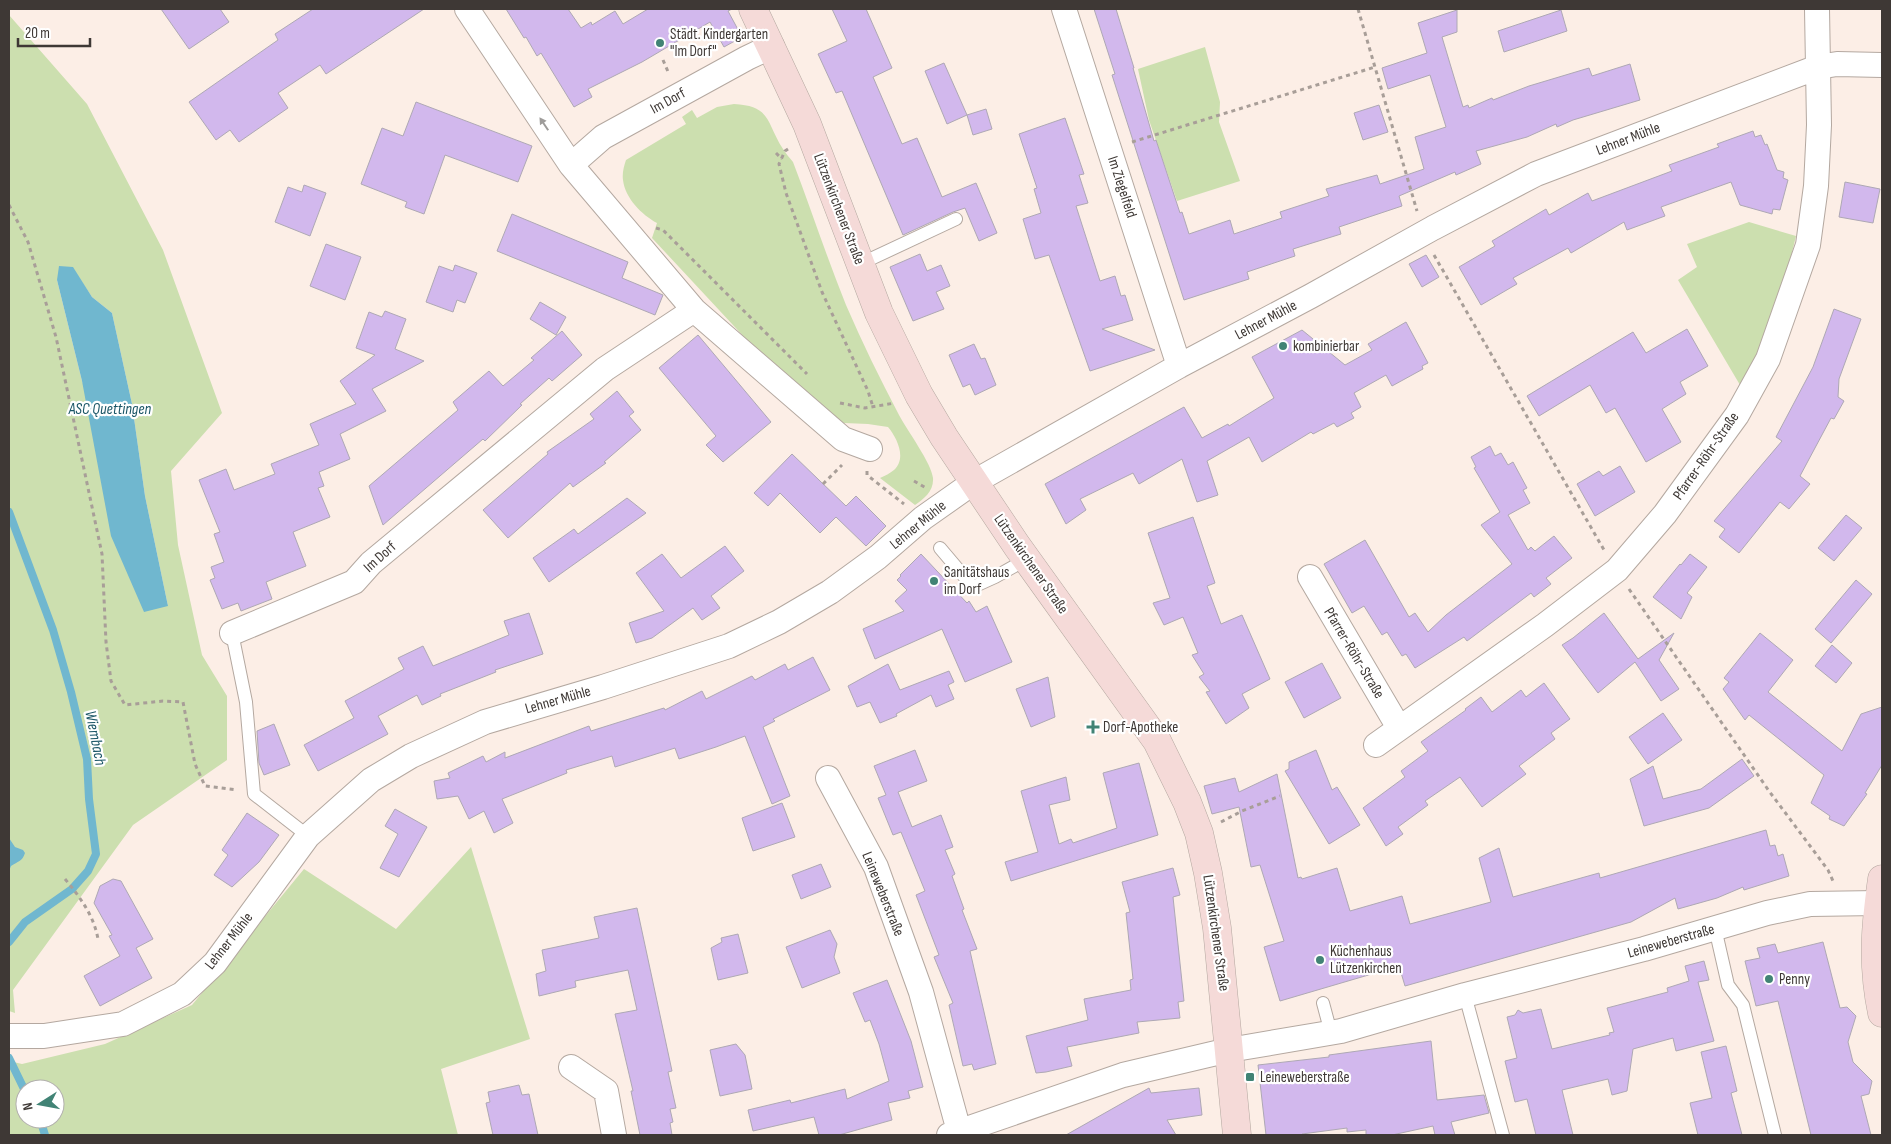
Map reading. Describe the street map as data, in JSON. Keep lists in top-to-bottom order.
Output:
{
  "streets": {
    "main road": ["Lützenkirchener Straße"],
    "street": [
      "Im Dorf",
      "Lehner Mühle",
      "Im Ziegelfeld",
      "Pfarrer-Röhr-Straße",
      "Leineweberstraße"
    ]
  },
  "crossings": [
    ["Im Dorf", "Lützenkirchener Straße"],
    ["Lehner Mühle", "Im Ziegelfeld"],
    ["Lehner Mühle", "Lützenkirchener Straße"],
    ["Lehner Mühle", "Pfarrer-Röhr-Straße"],
    ["Lützenkirchener Straße", "Leineweberstraße"]
  ],
  "water": ["ASC Quettingen", "Wiembach"],
  "places": {
    "other": [
      "Städt. Kindergarten \"Im Dorf\"",
      "kombinierbar",
      "Sanitätshaus im Dorf",
      "Küchenhaus Lützenkirchen",
      "Penny"
    ],
    "health": ["Dorf-Apotheke"],
    "transit": ["Leineweberstraße"]
  },
  "scale_bar": "20 m",
  "north": "left"
}
